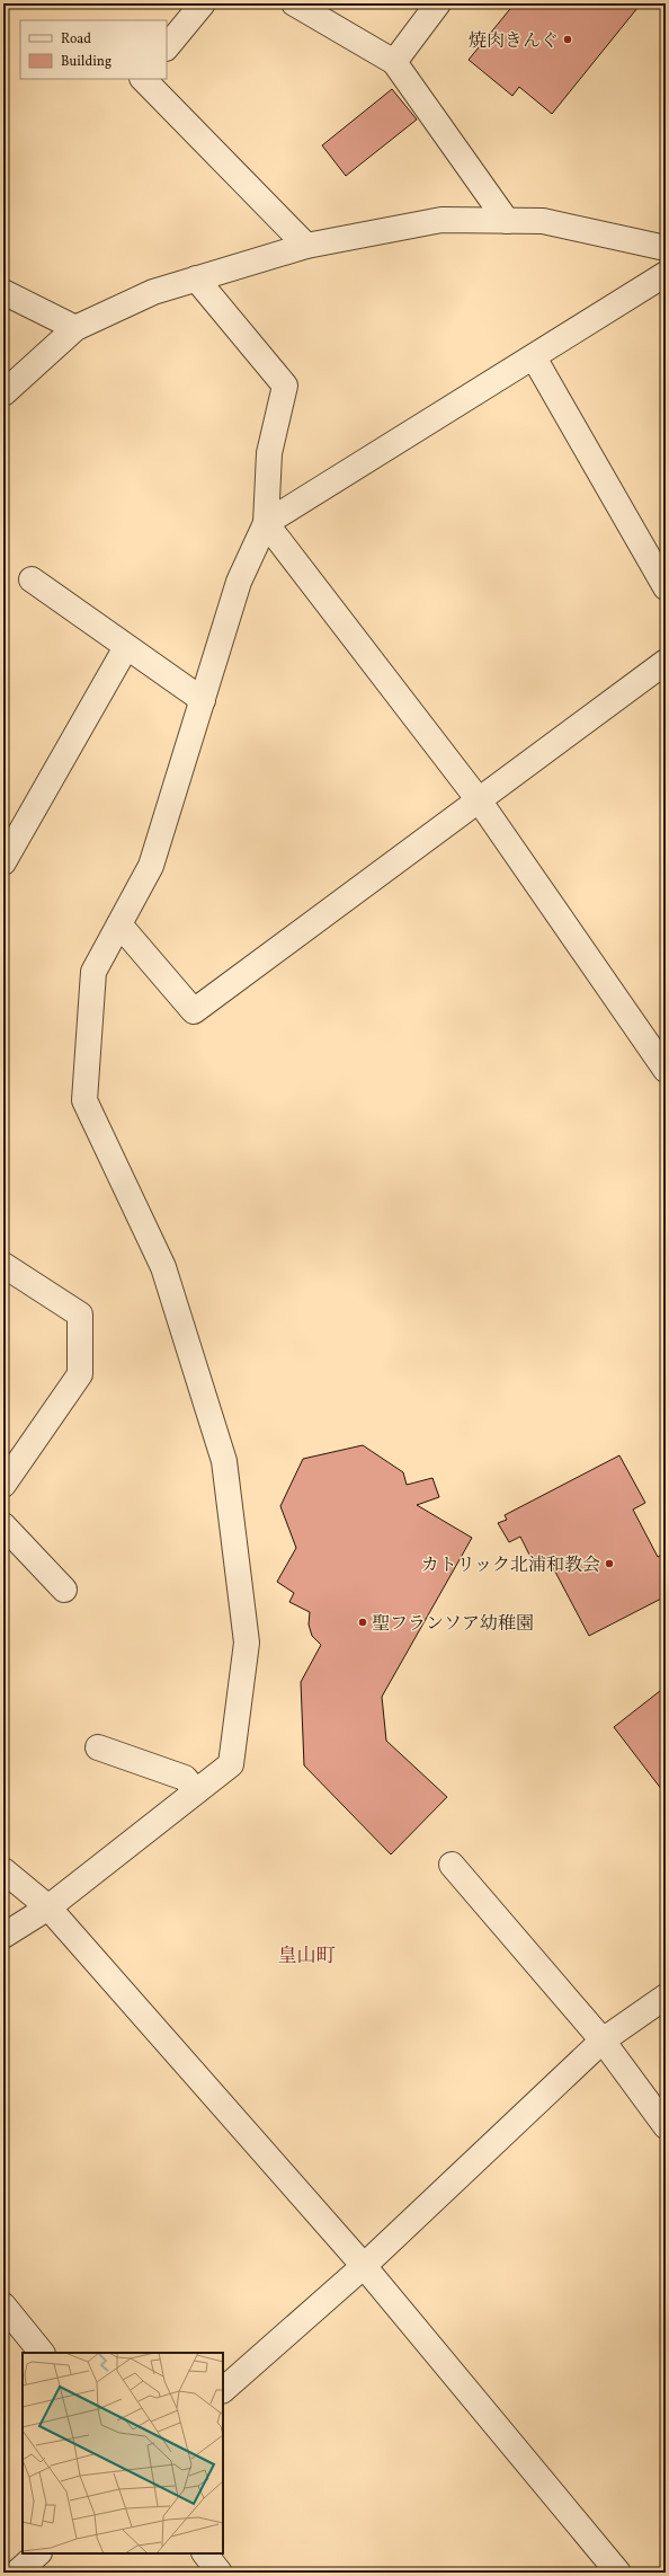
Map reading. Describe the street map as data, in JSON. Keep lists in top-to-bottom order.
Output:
{
  "districts": ["皇山町"],
  "places": ["焼肉きんぐ", "カトリック北浦和教会", "聖フランソア幼稚園"],
  "legend": ["Road", "Building"]
}
